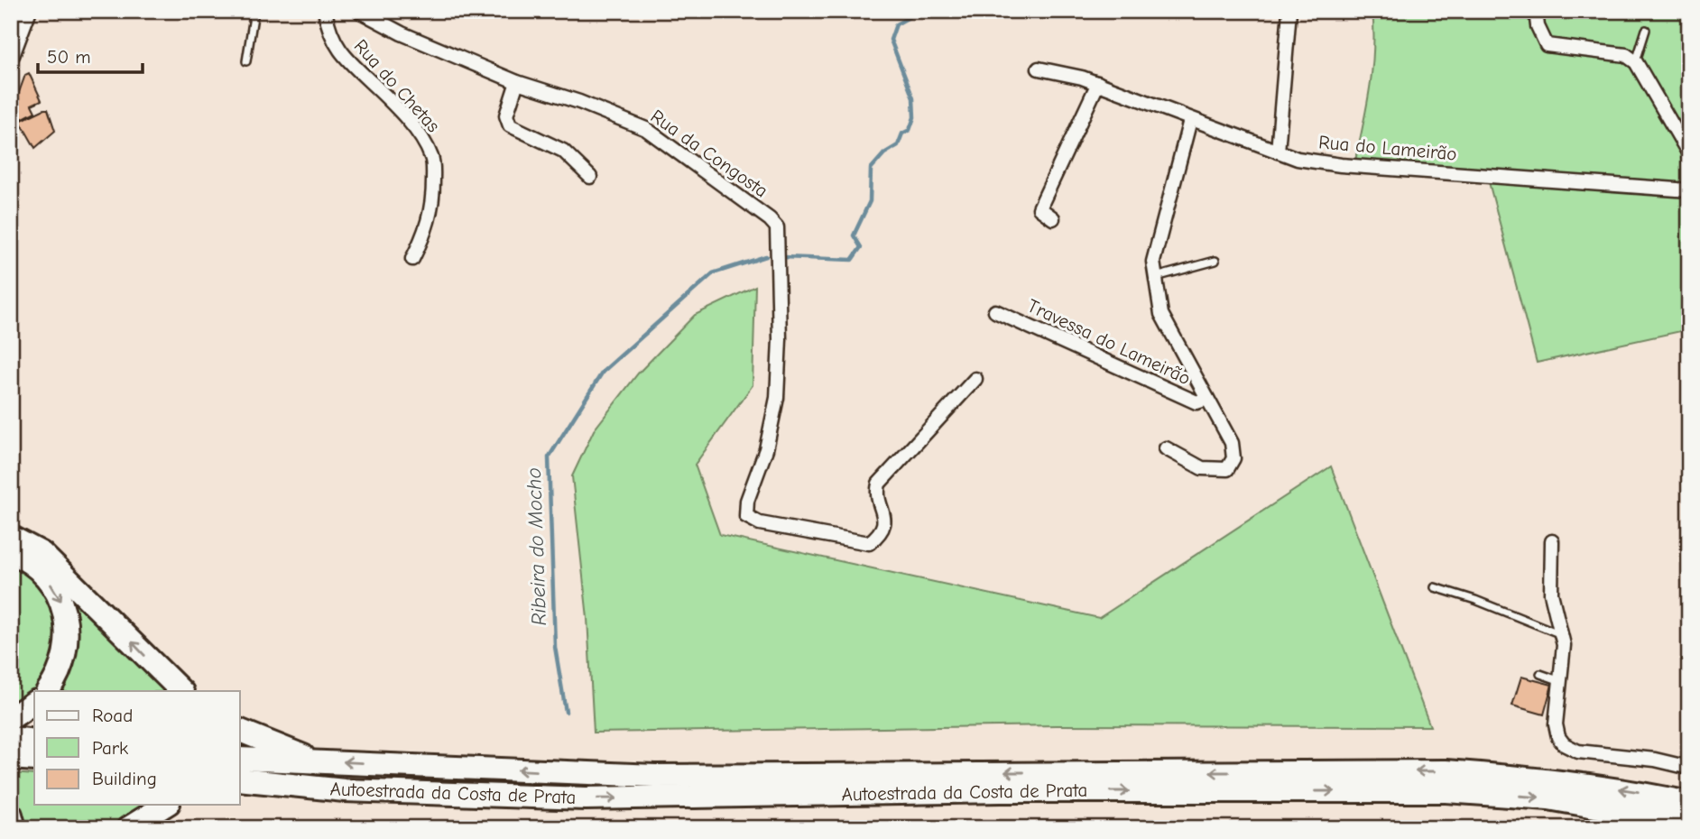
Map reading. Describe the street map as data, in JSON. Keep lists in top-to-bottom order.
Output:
{
  "streets": {
    "highway": ["Autoestrada da Costa de Prata"],
    "street": [
      "Rua do Chetas",
      "Rua do Lameirão",
      "Rua da Congosta",
      "Travessa do Lameirão"
    ]
  },
  "crossings": [
    ["Rua do Lameirão", "Travessa do Lameirão"]
  ],
  "water": ["Ribeira do Mocho"],
  "legend": ["Road", "Park", "Building"],
  "scale_bar": "50 m"
}
